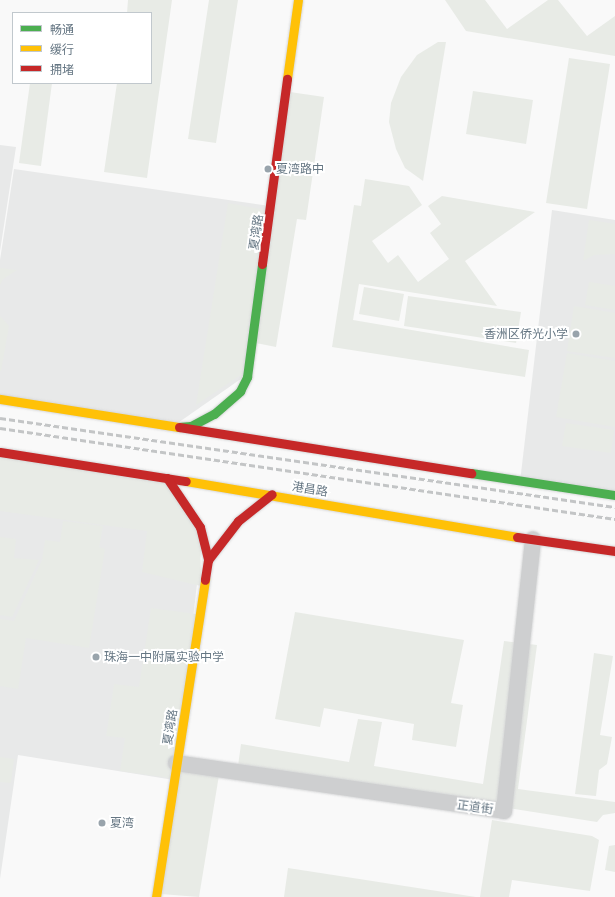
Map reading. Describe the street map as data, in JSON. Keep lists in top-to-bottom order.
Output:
{
  "streets": {
    "main road": ["夏湾路", "港昌路"],
    "street": ["正道街"]
  },
  "crossings": [
    ["夏湾路", "正道街"],
    ["港昌路", "正道街"]
  ],
  "places": [
    "夏湾路中",
    "香洲区侨光小学",
    "珠海一中附属实验中学",
    "夏湾"
  ],
  "legend": ["畅通", "缓行", "拥堵"]
}
